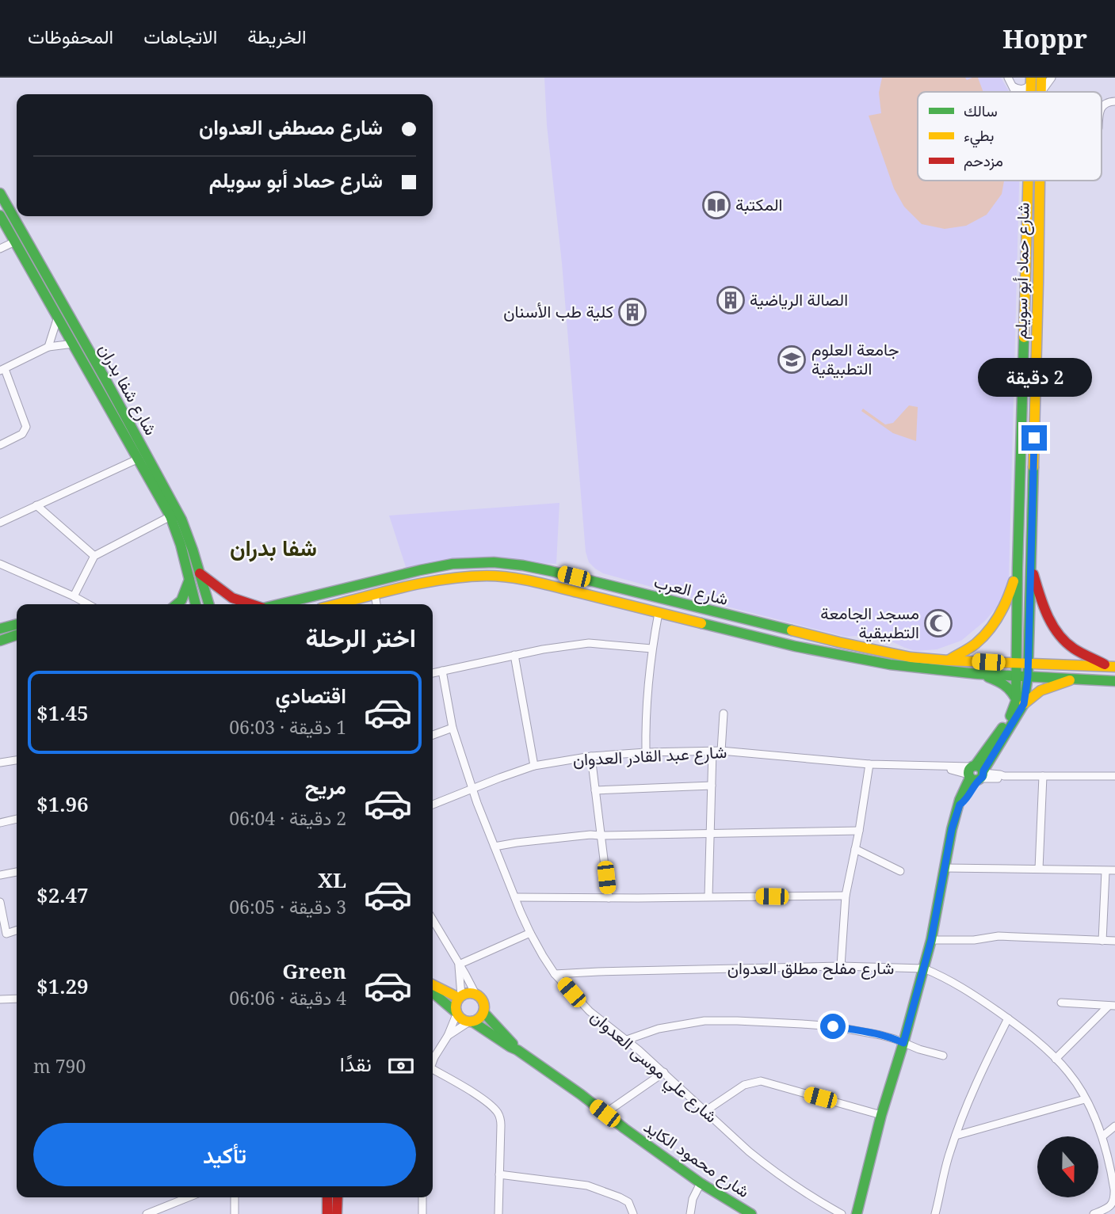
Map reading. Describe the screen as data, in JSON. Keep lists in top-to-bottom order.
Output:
{
  "streets": {
    "main road": [
      "شارع حماد أبو سويلم",
      "شارع شفا بدران",
      "شارع العرب",
      "شارع محمود الكايد"
    ],
    "street": ["شارع عبد القادر العدوان", "شارع مفلح مطلق العدوان", "شارع علي موسى العدوان"]
  },
  "crossings": [
    ["شارع حماد أبو سويلم", "شارع العرب"],
    ["شارع عبد القادر العدوان", "شارع علي موسى العدوان"],
    ["شارع مفلح مطلق العدوان", "شارع علي موسى العدوان"]
  ],
  "districts": ["شفا بدران"],
  "places": {
    "library": ["المكتبة"],
    "building": ["الصالة الرياضية", "كلية طب الأسنان"],
    "school or university": ["جامعة العلوم التطبيقية"],
    "mosque": ["مسجد الجامعة التطبيقية"]
  },
  "legend": ["سالك", "بطيء", "مزدحم"],
  "north": "bottom",
  "page": {
    "header": "Hoppr",
    "nav": ["الخريطة", "الاتجاهات", "المحفوظات"],
    "banner": ["شارع مصطفى العدوان", "شارع حماد أبو سويلم"],
    "bubble": "2 دقيقة",
    "heading": "اختر الرحلة",
    "list": [
      {
        "name": "اقتصادي",
        "note": "1 دقيقة · 06:03",
        "value": "$1.45"
      },
      {
        "name": "مريح",
        "note": "2 دقيقة · 06:04",
        "value": "$1.96"
      },
      {
        "name": "XL",
        "note": "3 دقيقة · 06:05",
        "value": "$2.47"
      },
      {
        "name": "Green",
        "note": "4 دقيقة · 06:06",
        "value": "$1.29"
      }
    ],
    "pay": ["نقدًا", "790 m"],
    "buttons": "تأكيد"
  }
}
